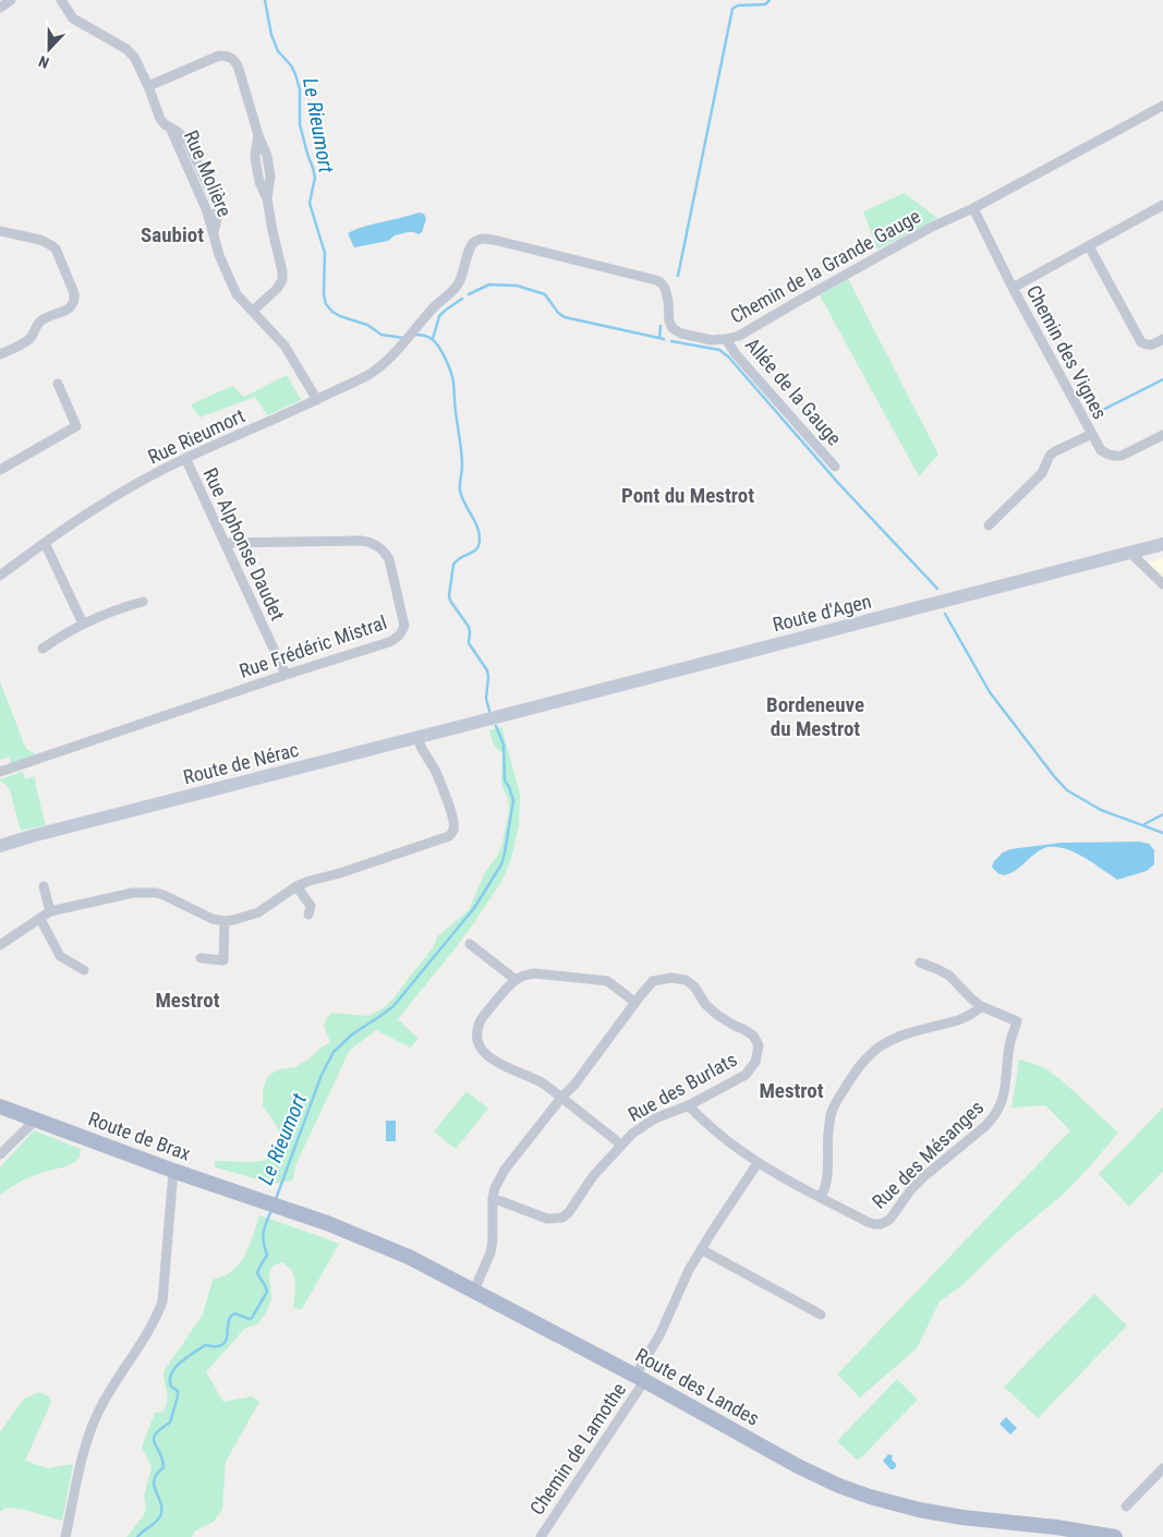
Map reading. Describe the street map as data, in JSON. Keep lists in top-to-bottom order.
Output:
{
  "streets": {
    "main road": [
      "Route d'Agen",
      "Route de Nérac",
      "Route de Brax",
      "Route des Landes"
    ],
    "street": [
      "Rue Molière",
      "Chemin de la Grande Gauge",
      "Chemin des Vignes",
      "Allée de la Gauge",
      "Rue Rieumort",
      "Rue Alphonse Daudet",
      "Rue Frédéric Mistral",
      "Rue des Burlats",
      "Rue des Mésanges",
      "Chemin de Lamothe"
    ]
  },
  "crossings": [
    ["Rue Molière", "Rue Rieumort"],
    ["Chemin de la Grande Gauge", "Chemin des Vignes"],
    ["Chemin de la Grande Gauge", "Allée de la Gauge"],
    ["Chemin de la Grande Gauge", "Rue Rieumort"],
    ["Rue Rieumort", "Rue Alphonse Daudet"],
    ["Rue Alphonse Daudet", "Rue Frédéric Mistral"],
    ["Route d'Agen", "Route de Nérac"],
    ["Rue des Burlats", "Rue des Mésanges"],
    ["Route de Brax", "Route des Landes"],
    ["Route des Landes", "Chemin de Lamothe"]
  ],
  "districts": [
    "Saubiot",
    "Pont du Mestrot",
    "Bordeneuve du Mestrot",
    "Mestrot",
    "Mestrot"
  ],
  "water": ["Le Rieumort"],
  "north": "bottom"
}
